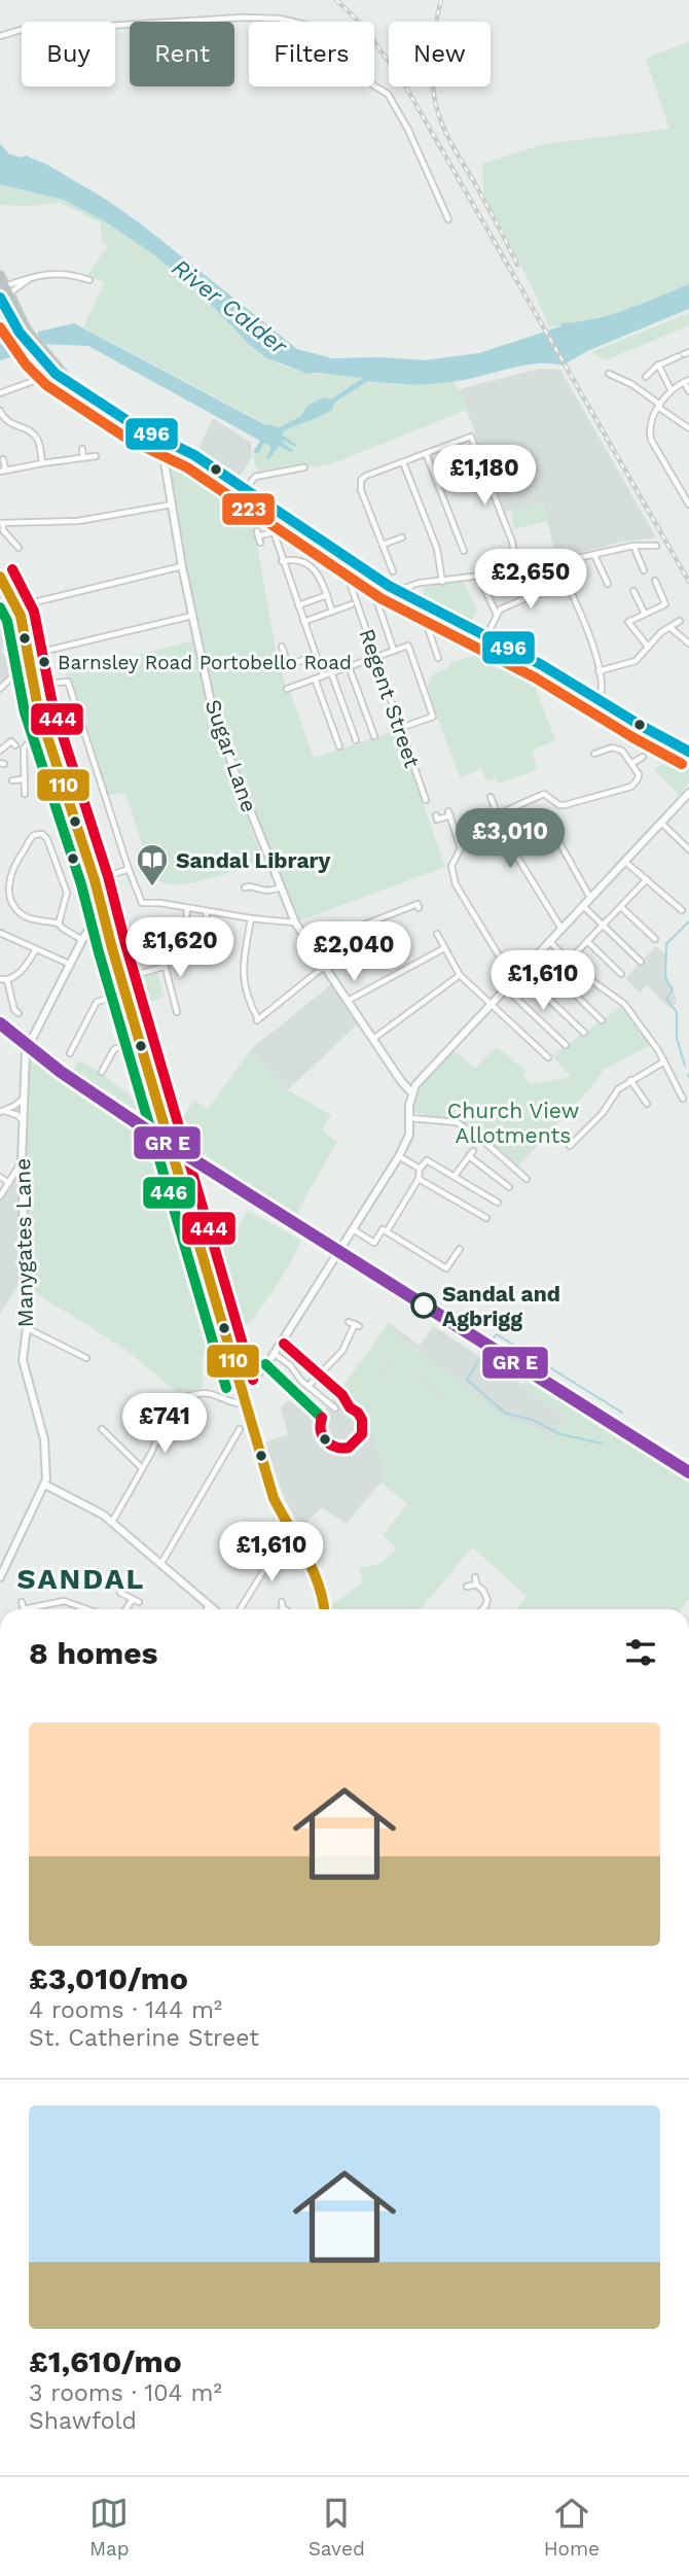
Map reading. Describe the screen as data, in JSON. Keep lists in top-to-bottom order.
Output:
{
  "streets": {
    "street": ["Regent Street", "Sugar Lane", "Manygates Lane"]
  },
  "districts": ["SANDAL"],
  "water": ["River Calder"],
  "parks": ["Church View Allotments"],
  "places": {
    "other": ["Barnsley Road Portobello Road", "Sandal and Agbrigg"],
    "library": ["Sandal Library"]
  },
  "lines": [
    "transit line 496",
    "transit line 223",
    "transit line 444",
    "transit line 110",
    "transit line 446"
  ],
  "page": {
    "chip": [
      "Buy",
      "Rent",
      "Filters",
      "New"
    ],
    "price": [
      "£1,180",
      "£2,650",
      "£3,010",
      "£1,620",
      "£2,040",
      "£1,610",
      "£741",
      "£1,610"
    ],
    "heading": "8 homes",
    "list": [
      {
        "name": "£3,010/mo",
        "note": "4 rooms · 144 m² · St. Catherine Street"
      },
      {
        "name": "£1,610/mo",
        "note": "3 rooms · 104 m² · Shawfold"
      }
    ],
    "tabs": ["Map", "Saved", "Home"]
  }
}
